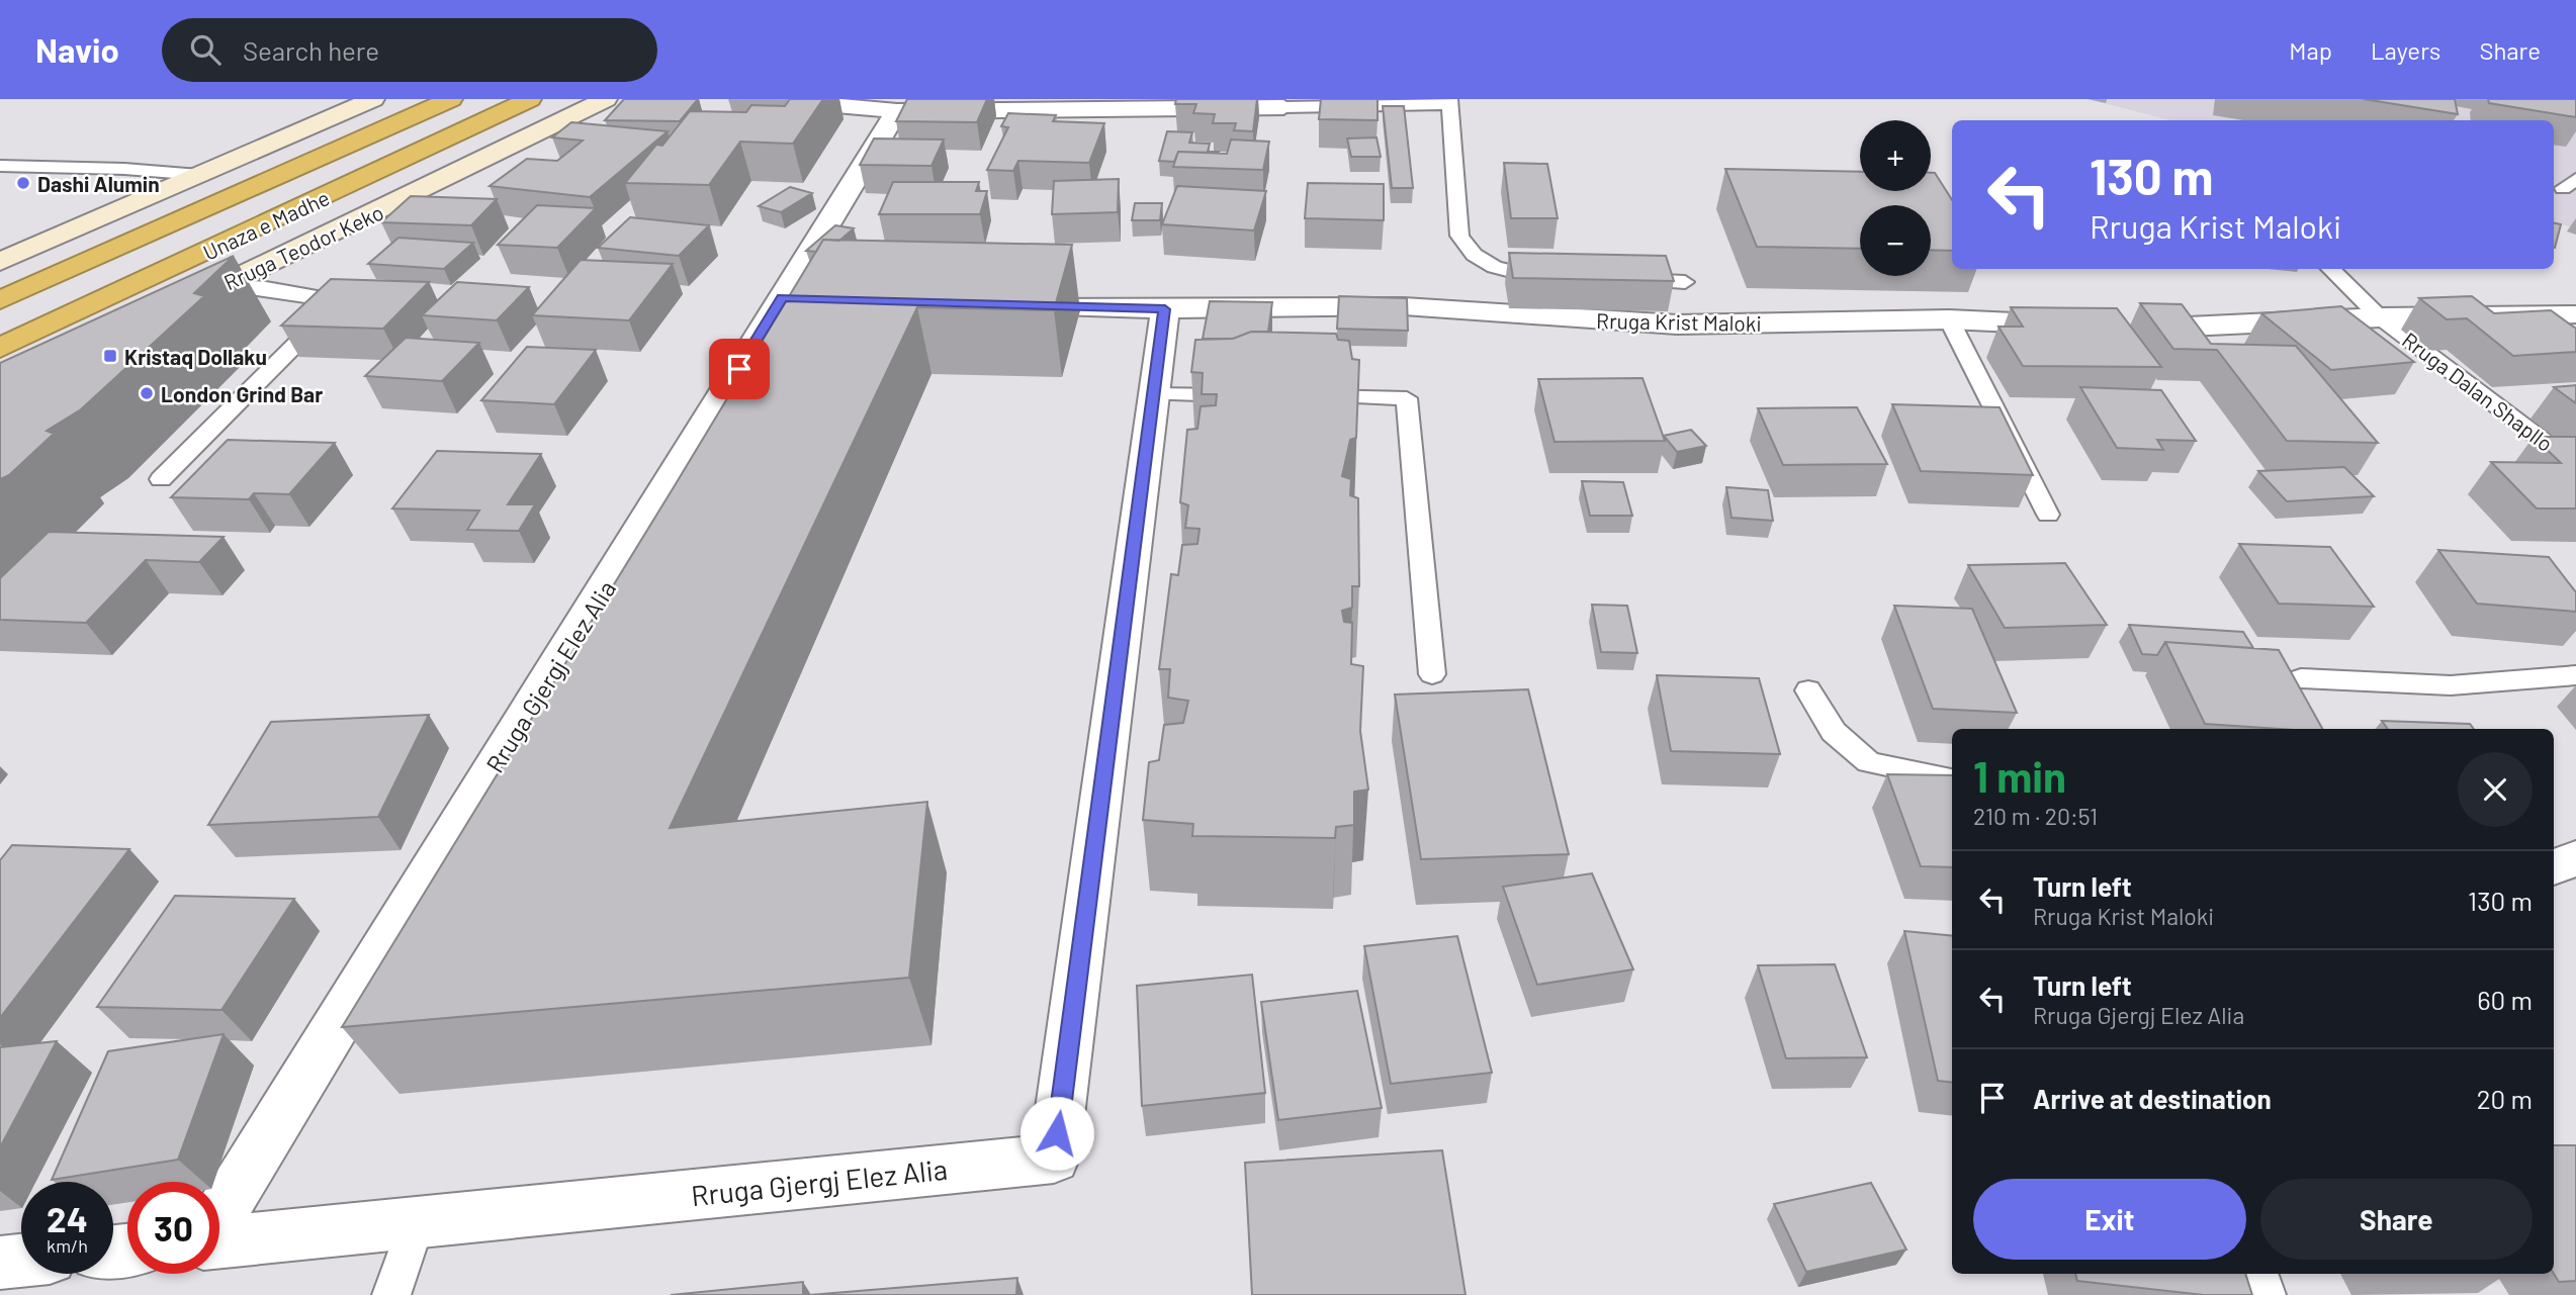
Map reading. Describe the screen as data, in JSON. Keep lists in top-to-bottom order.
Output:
{
  "streets": {
    "highway": ["Unaza e Madhe"],
    "main road": ["Rruga Teodor Keko"],
    "street": ["Rruga Krist Maloki", "Rruga Gjergj Elez Alia"],
    "lane": ["Rruga Dalan Shapllo"]
  },
  "crossings": [
    ["Rruga Krist Maloki", "Rruga Dalan Shapllo"]
  ],
  "places": {
    "other": ["Dashi Alumin", "London Grind Bar"],
    "transit": ["Kristaq Dollaku"]
  },
  "page": {
    "header": "Navio",
    "search": "Search here",
    "nav": ["Map", "Layers", "Share"],
    "map_buttons": ["+", "−"],
    "turn": ["130 m", "Rruga Krist Maloki"],
    "heading": ["1 min", "210 m · 20:51"],
    "list": [
      {
        "name": "Turn left",
        "note": "Rruga Krist Maloki",
        "value": "130 m"
      },
      {
        "name": "Turn left",
        "note": "Rruga Gjergj Elez Alia",
        "value": "60 m"
      },
      {
        "name": "Arrive at destination",
        "value": "20 m"
      }
    ],
    "buttons": ["Exit", "Share"],
    "speed": "24 km/h",
    "limit": "30"
  }
}
